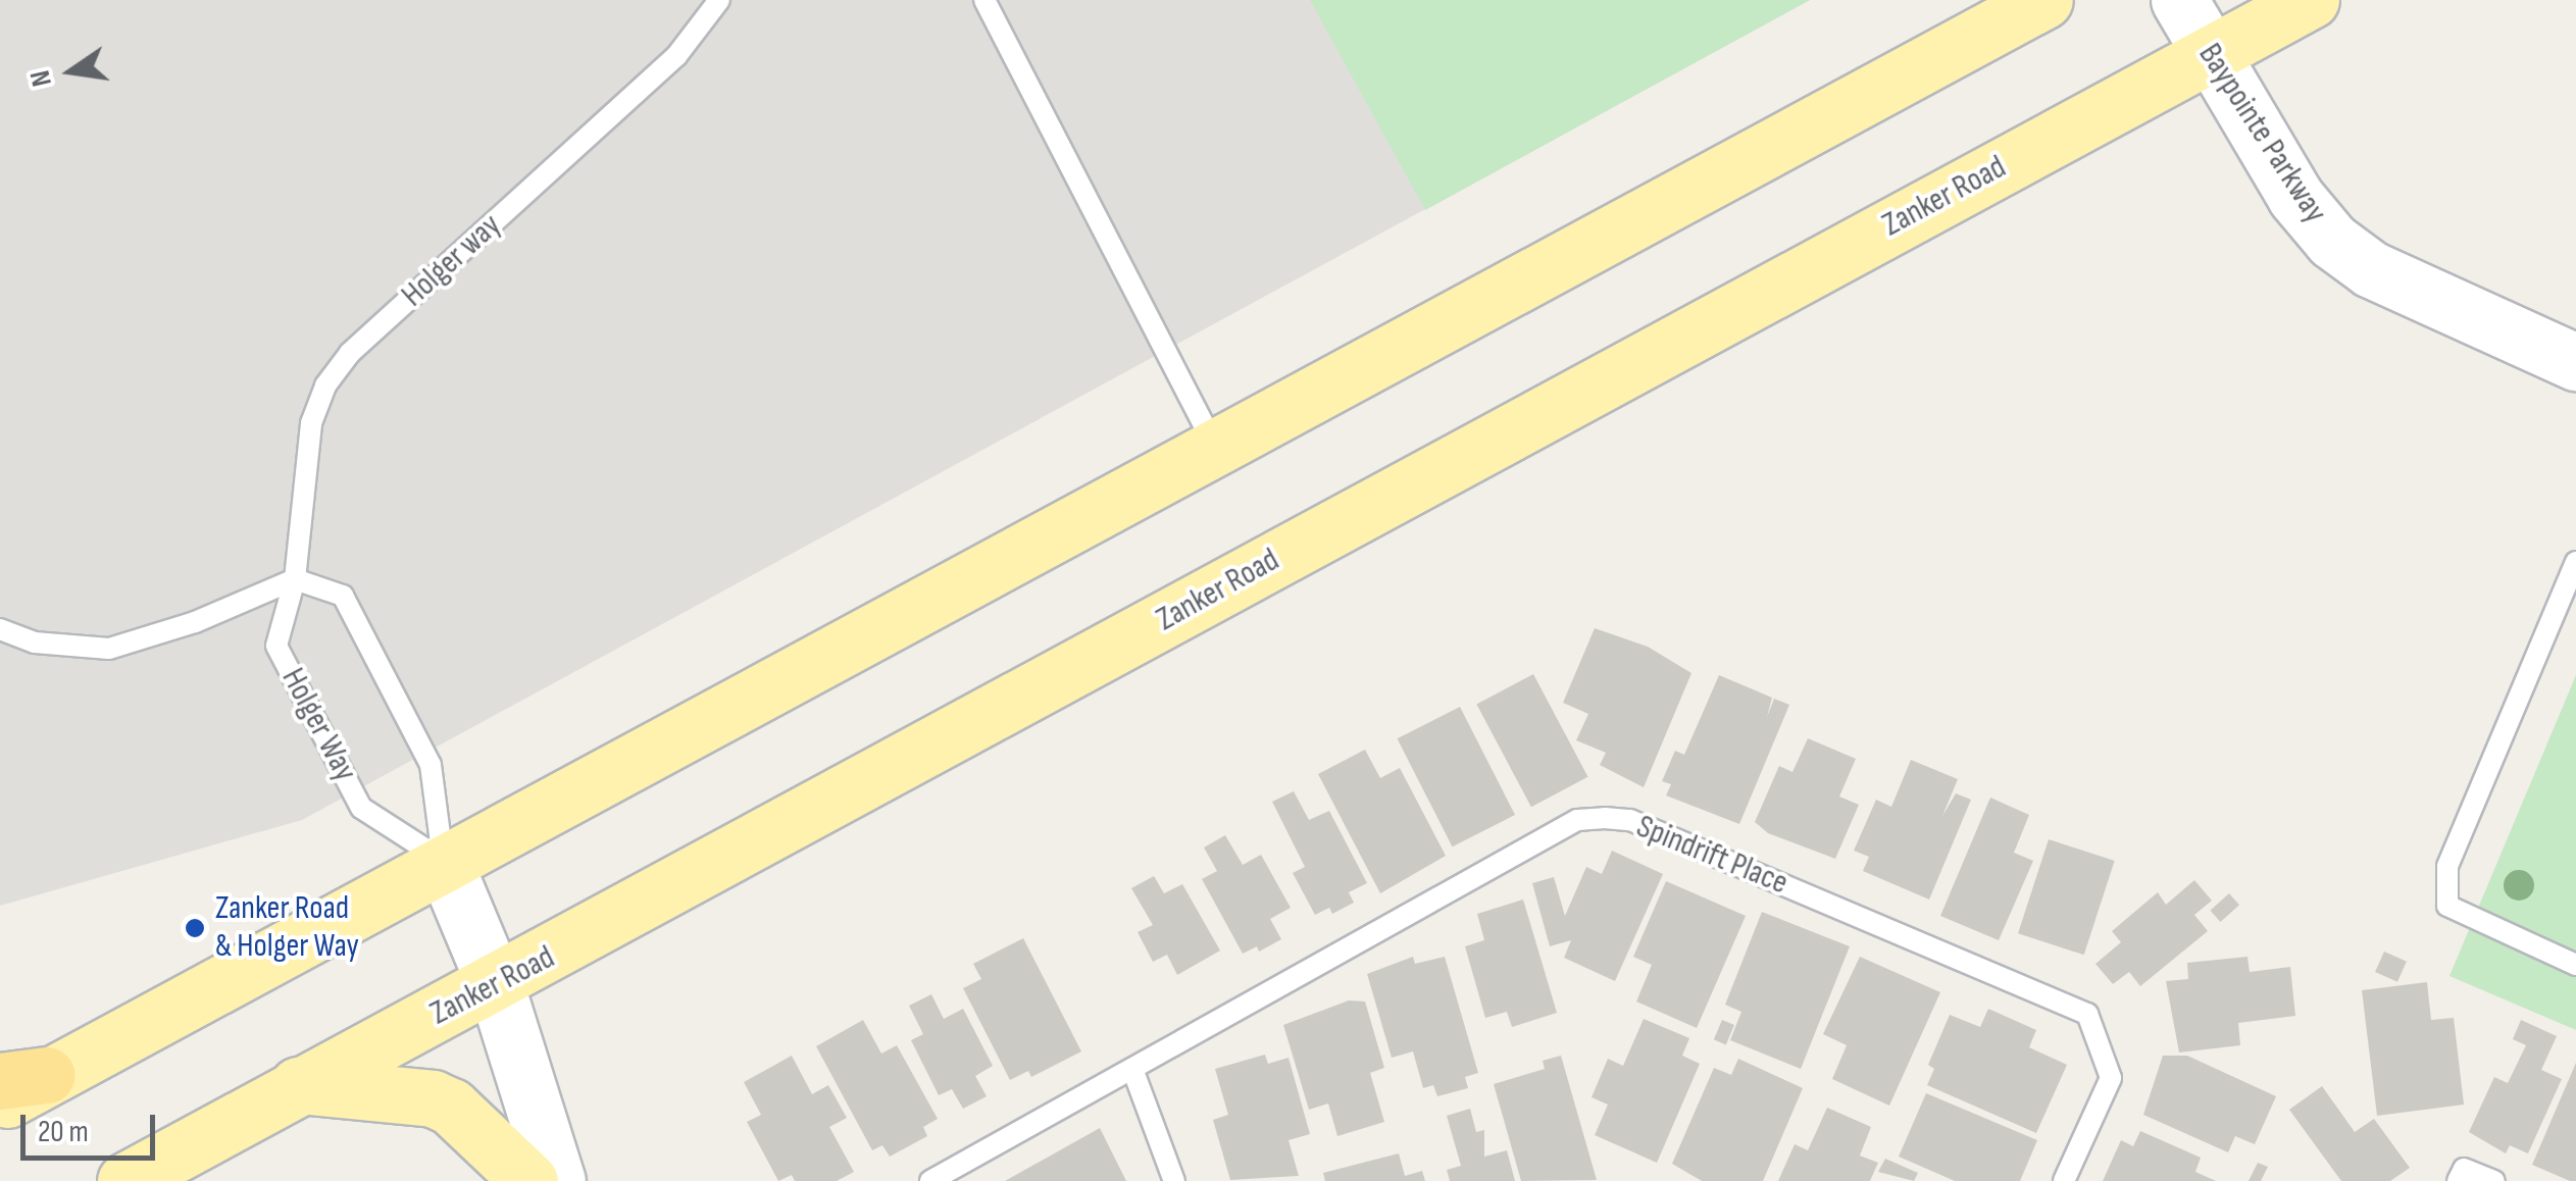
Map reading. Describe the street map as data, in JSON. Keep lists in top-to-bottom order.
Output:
{
  "streets": {
    "main road": ["Baypointe Parkway", "Zanker Road"],
    "lane": ["Holger way", "Holger Way", "Spindrift Place"]
  },
  "crossings": [
    ["Baypointe Parkway", "Zanker Road"],
    ["Holger way", "Holger Way"]
  ],
  "places": ["Zanker Road & Holger Way"],
  "scale_bar": "20 m",
  "north": "left"
}
